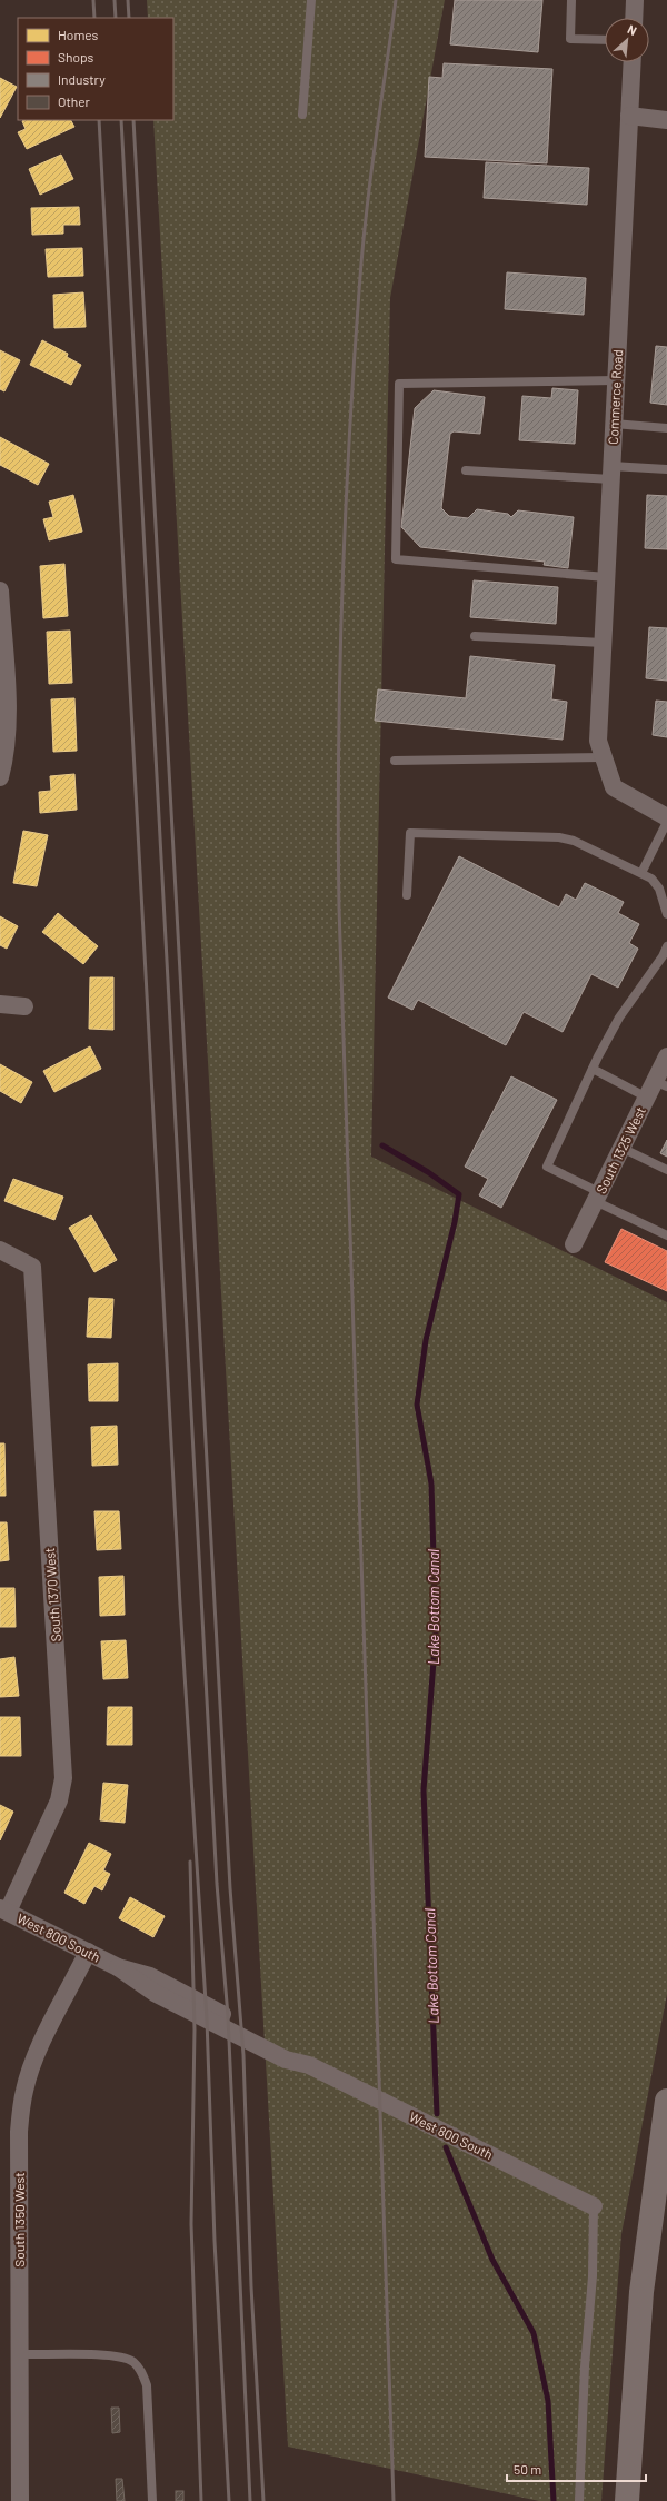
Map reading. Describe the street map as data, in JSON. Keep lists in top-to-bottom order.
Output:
{
  "streets": {
    "street": [
      "Commerce Road",
      "South 1325 West",
      "South 1370 West",
      "West 800 South",
      "South 1350 West"
    ]
  },
  "crossings": [
    ["South 1370 West", "West 800 South"],
    ["West 800 South", "South 1350 West"]
  ],
  "water": ["Lake Bottom Canal"],
  "legend": [
    "Homes",
    "Shops",
    "Industry",
    "Other"
  ],
  "scale_bar": "50 m",
  "north": "top right"
}
